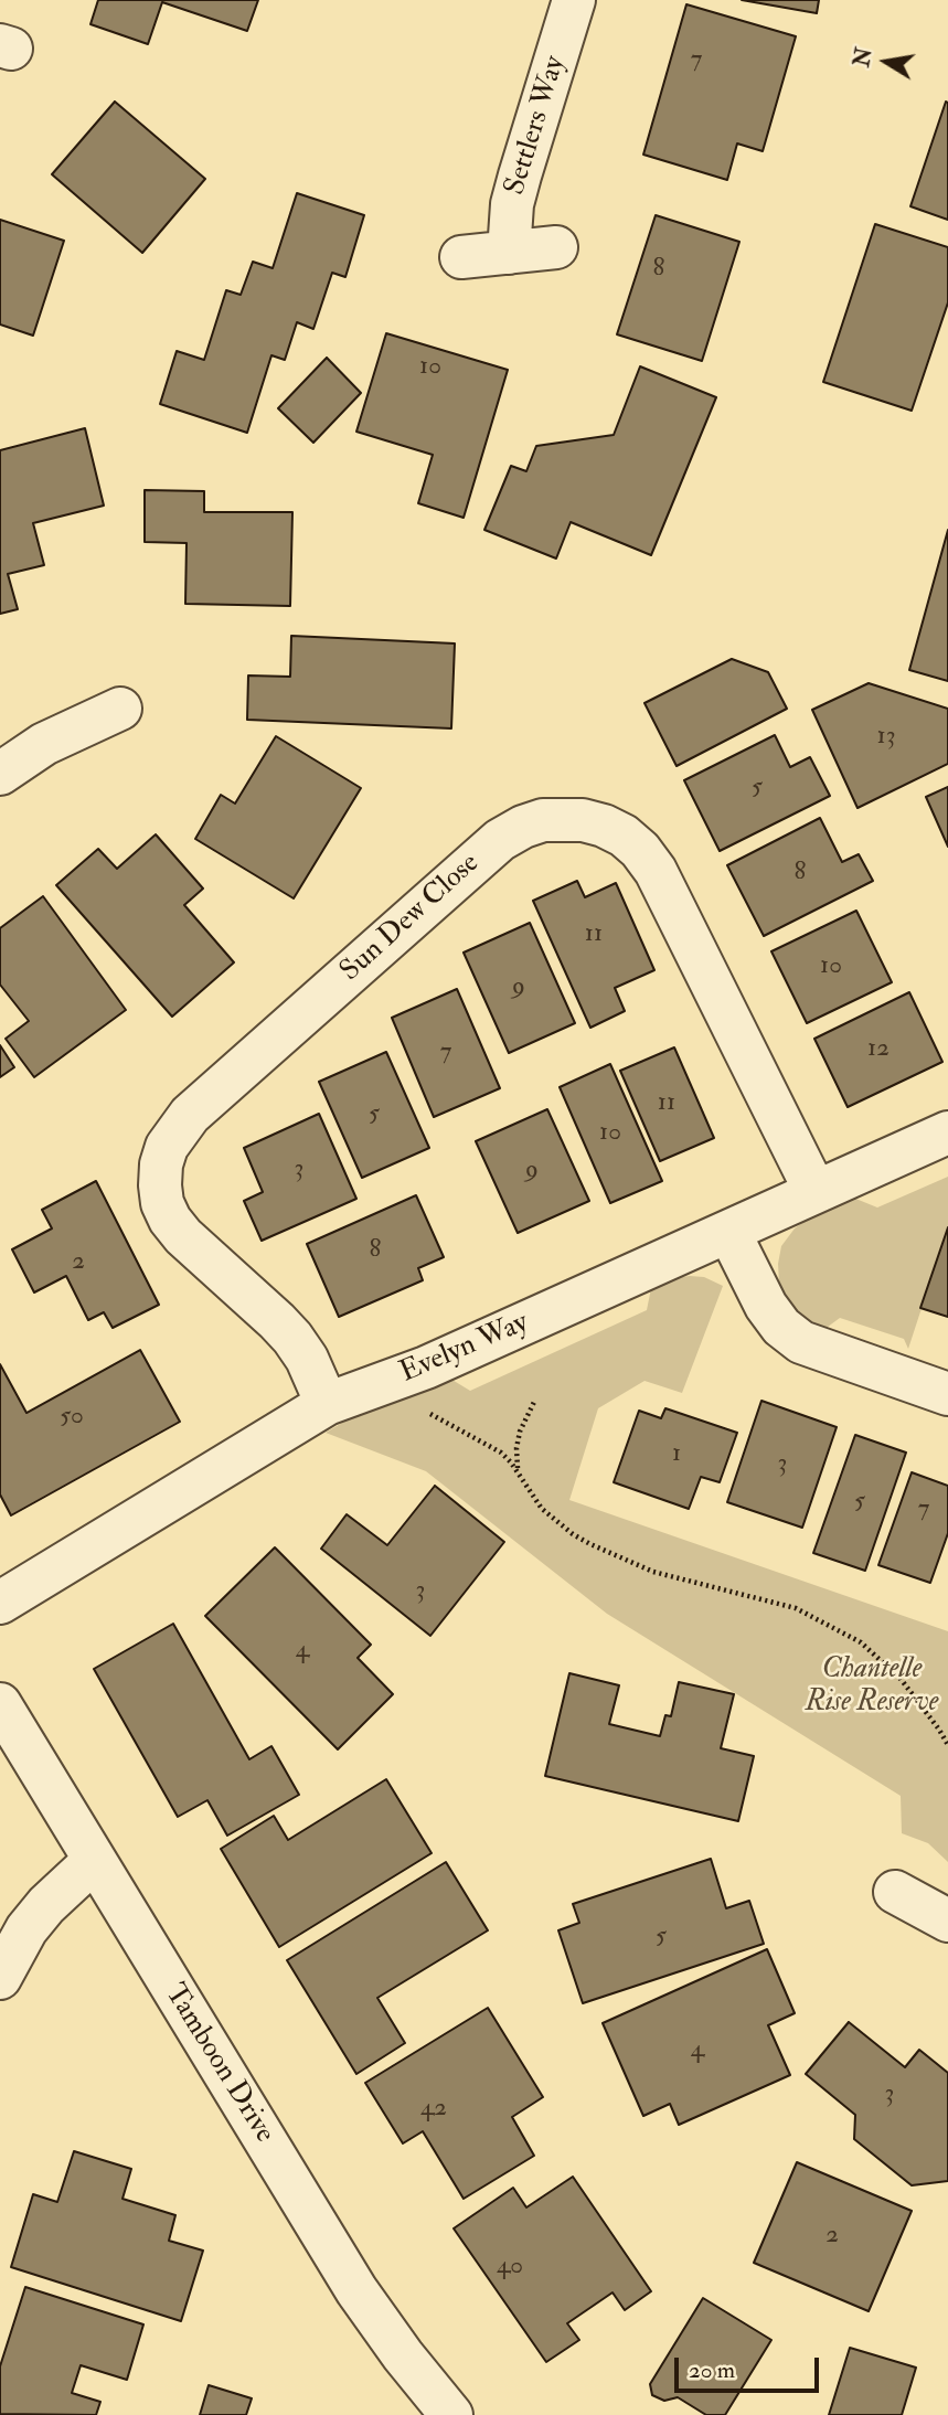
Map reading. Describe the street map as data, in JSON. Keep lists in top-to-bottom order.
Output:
{
  "streets": {
    "street": [
      "Settlers Way",
      "Sun Dew Close",
      "Evelyn Way",
      "Tamboon Drive"
    ]
  },
  "crossings": [
    ["Sun Dew Close", "Evelyn Way"]
  ],
  "parks": ["Chantelle Rise Reserve"],
  "house_numbers": [
    "7",
    "8",
    "10",
    "13",
    "5",
    "8",
    "11",
    "10",
    "9",
    "12",
    "7",
    "11",
    "5",
    "10",
    "3",
    "9",
    "8",
    "2",
    "50",
    "1",
    "3",
    "5",
    "7",
    "3",
    "4",
    "5",
    "4",
    "3",
    "42",
    "2",
    "40"
  ],
  "scale_bar": "20 m",
  "north": "left"
}
